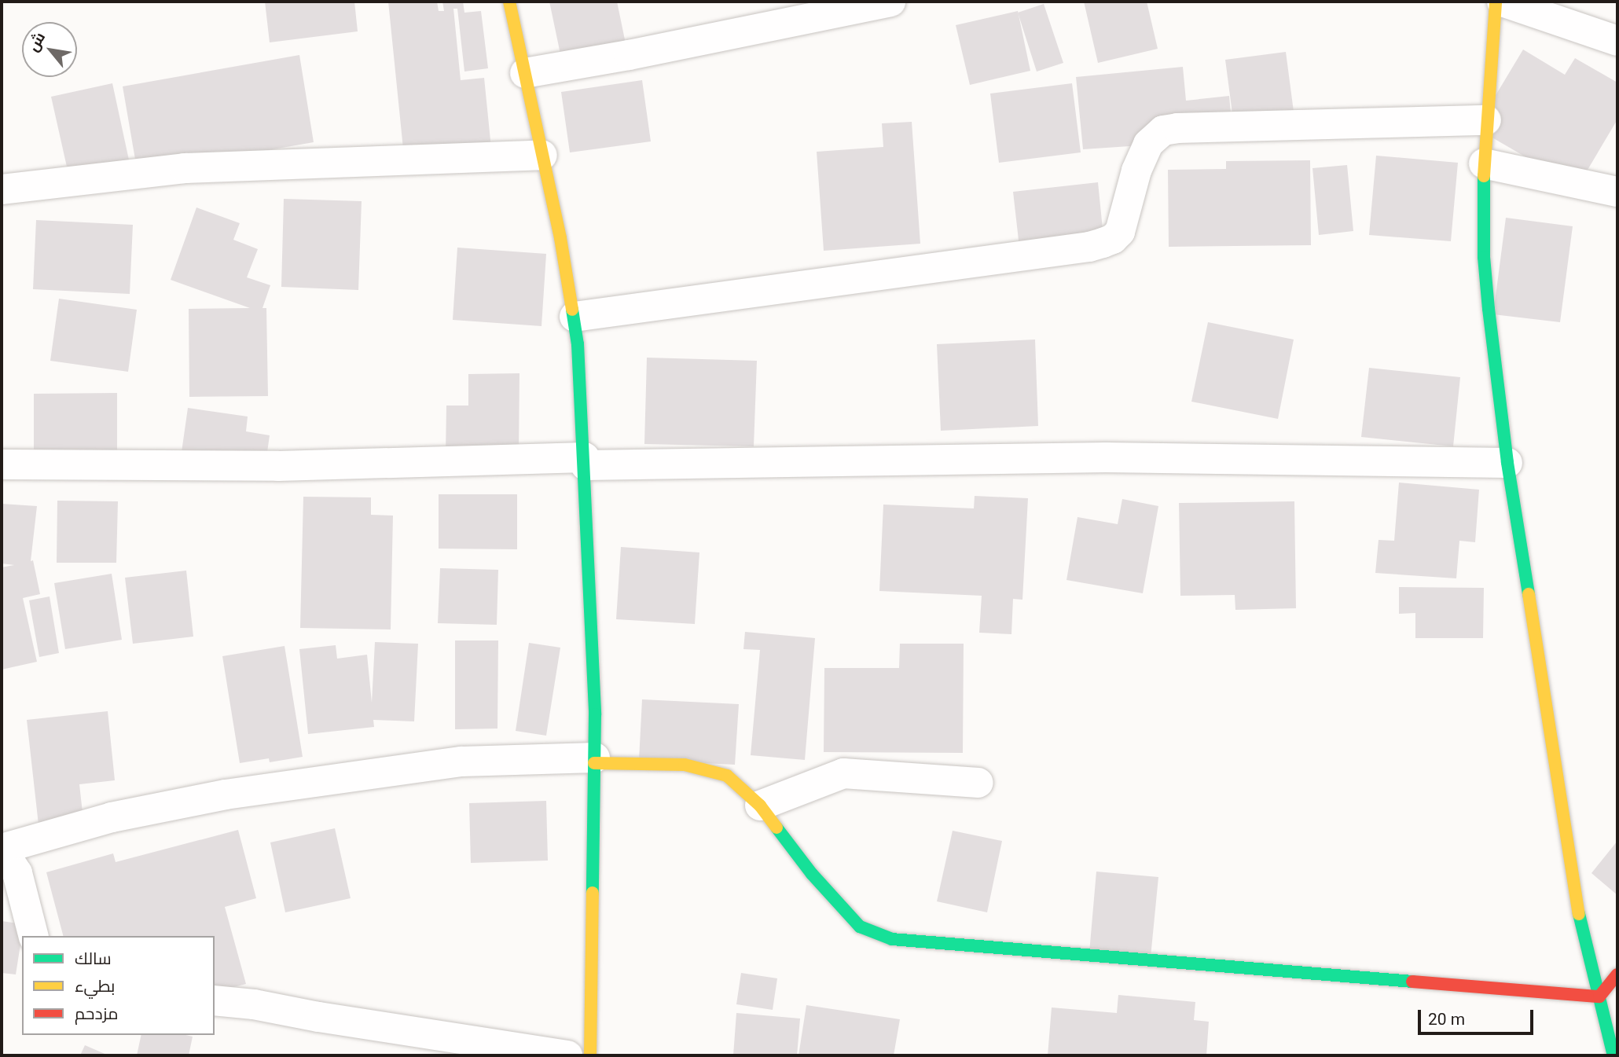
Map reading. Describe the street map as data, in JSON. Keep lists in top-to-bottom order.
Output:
{
  "legend": ["سالك", "بطيء", "مزدحم"],
  "scale_bar": "20 m",
  "north": "top left"
}
